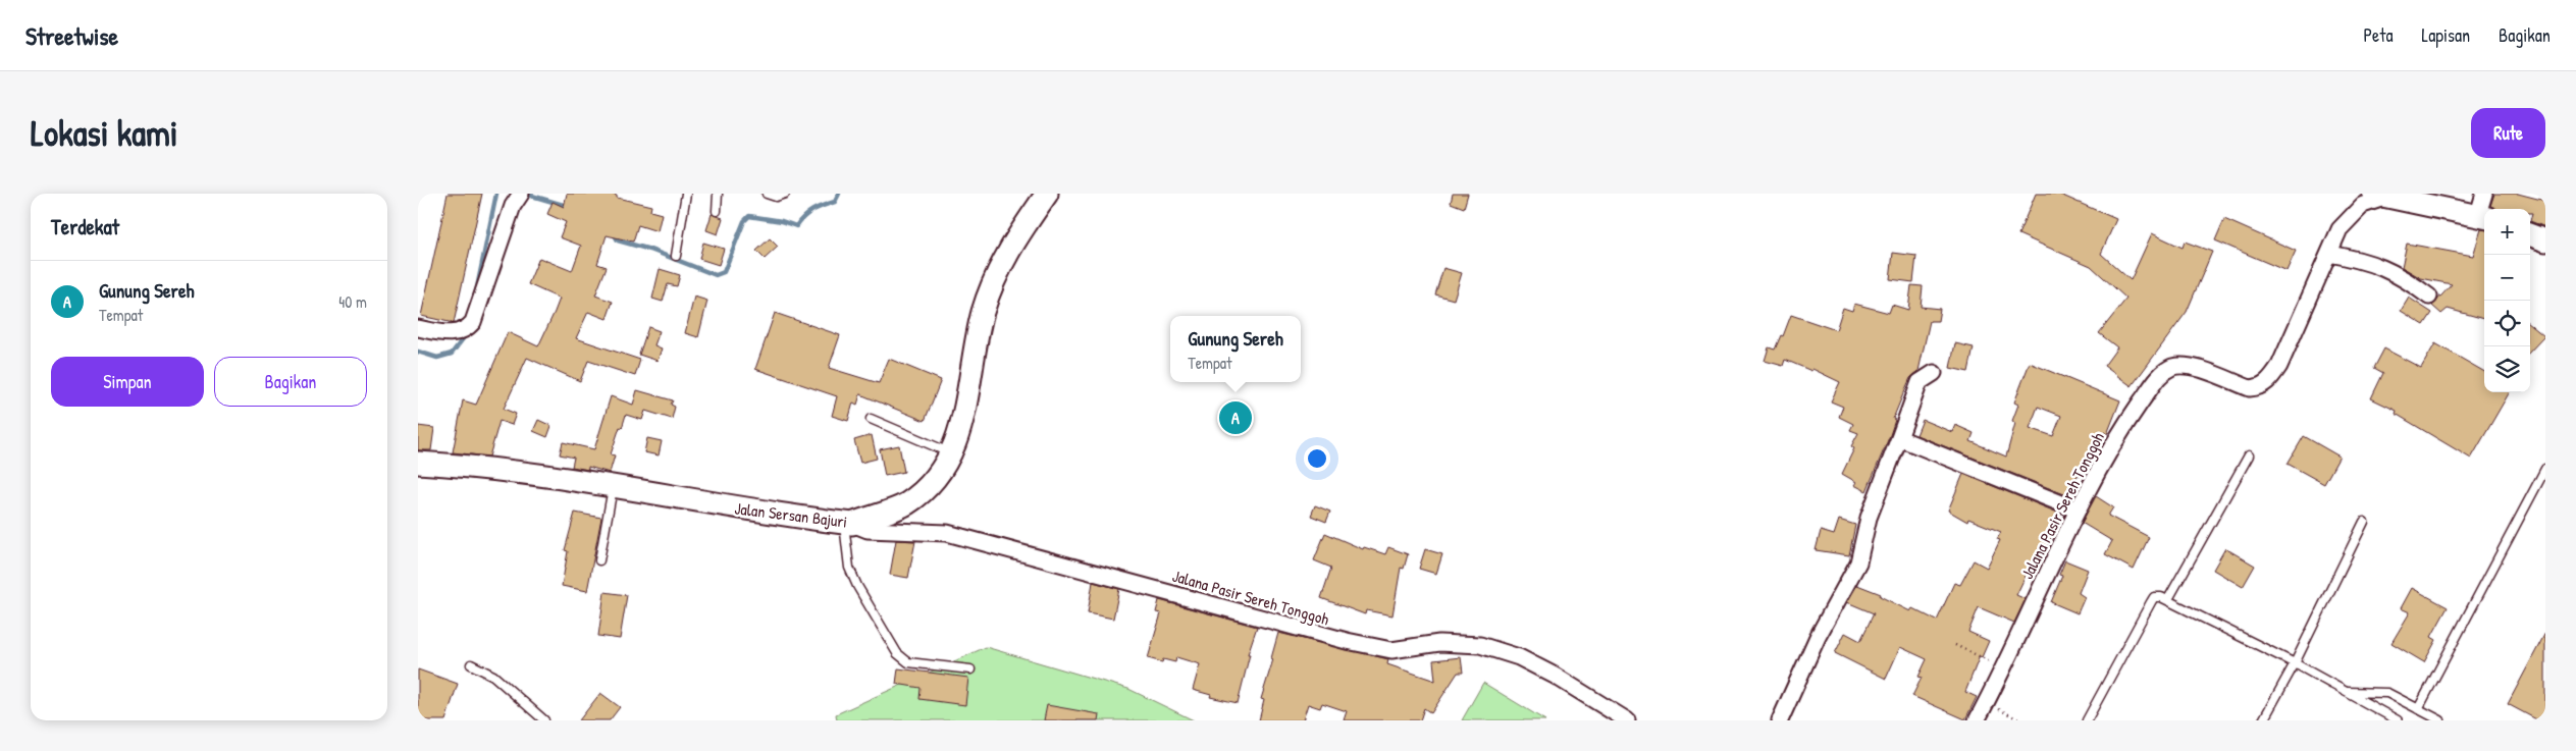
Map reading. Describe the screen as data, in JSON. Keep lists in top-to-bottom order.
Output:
{
  "streets": {
    "main road": ["Jalan Sersan Bajuri"],
    "street": ["Jalana Pasir Sereh Tonggoh"]
  },
  "crossings": [
    ["Jalana Pasir Sereh Tonggoh", "Jalan Sersan Bajuri"]
  ],
  "page": {
    "header": "Streetwise",
    "nav": ["Peta", "Lapisan", "Bagikan"],
    "buttons": [
      "Rute",
      ["Simpan", "Bagikan"]
    ],
    "title": "Lokasi kami",
    "heading": "Terdekat",
    "map_buttons": ["+", "−"],
    "list": [
      {
        "mark": "A",
        "name": "Gunung Sereh",
        "note": "Tempat",
        "value": "40 m"
      }
    ],
    "popup": ["Gunung Sereh", "Tempat"],
    "pins": "A"
  }
}
